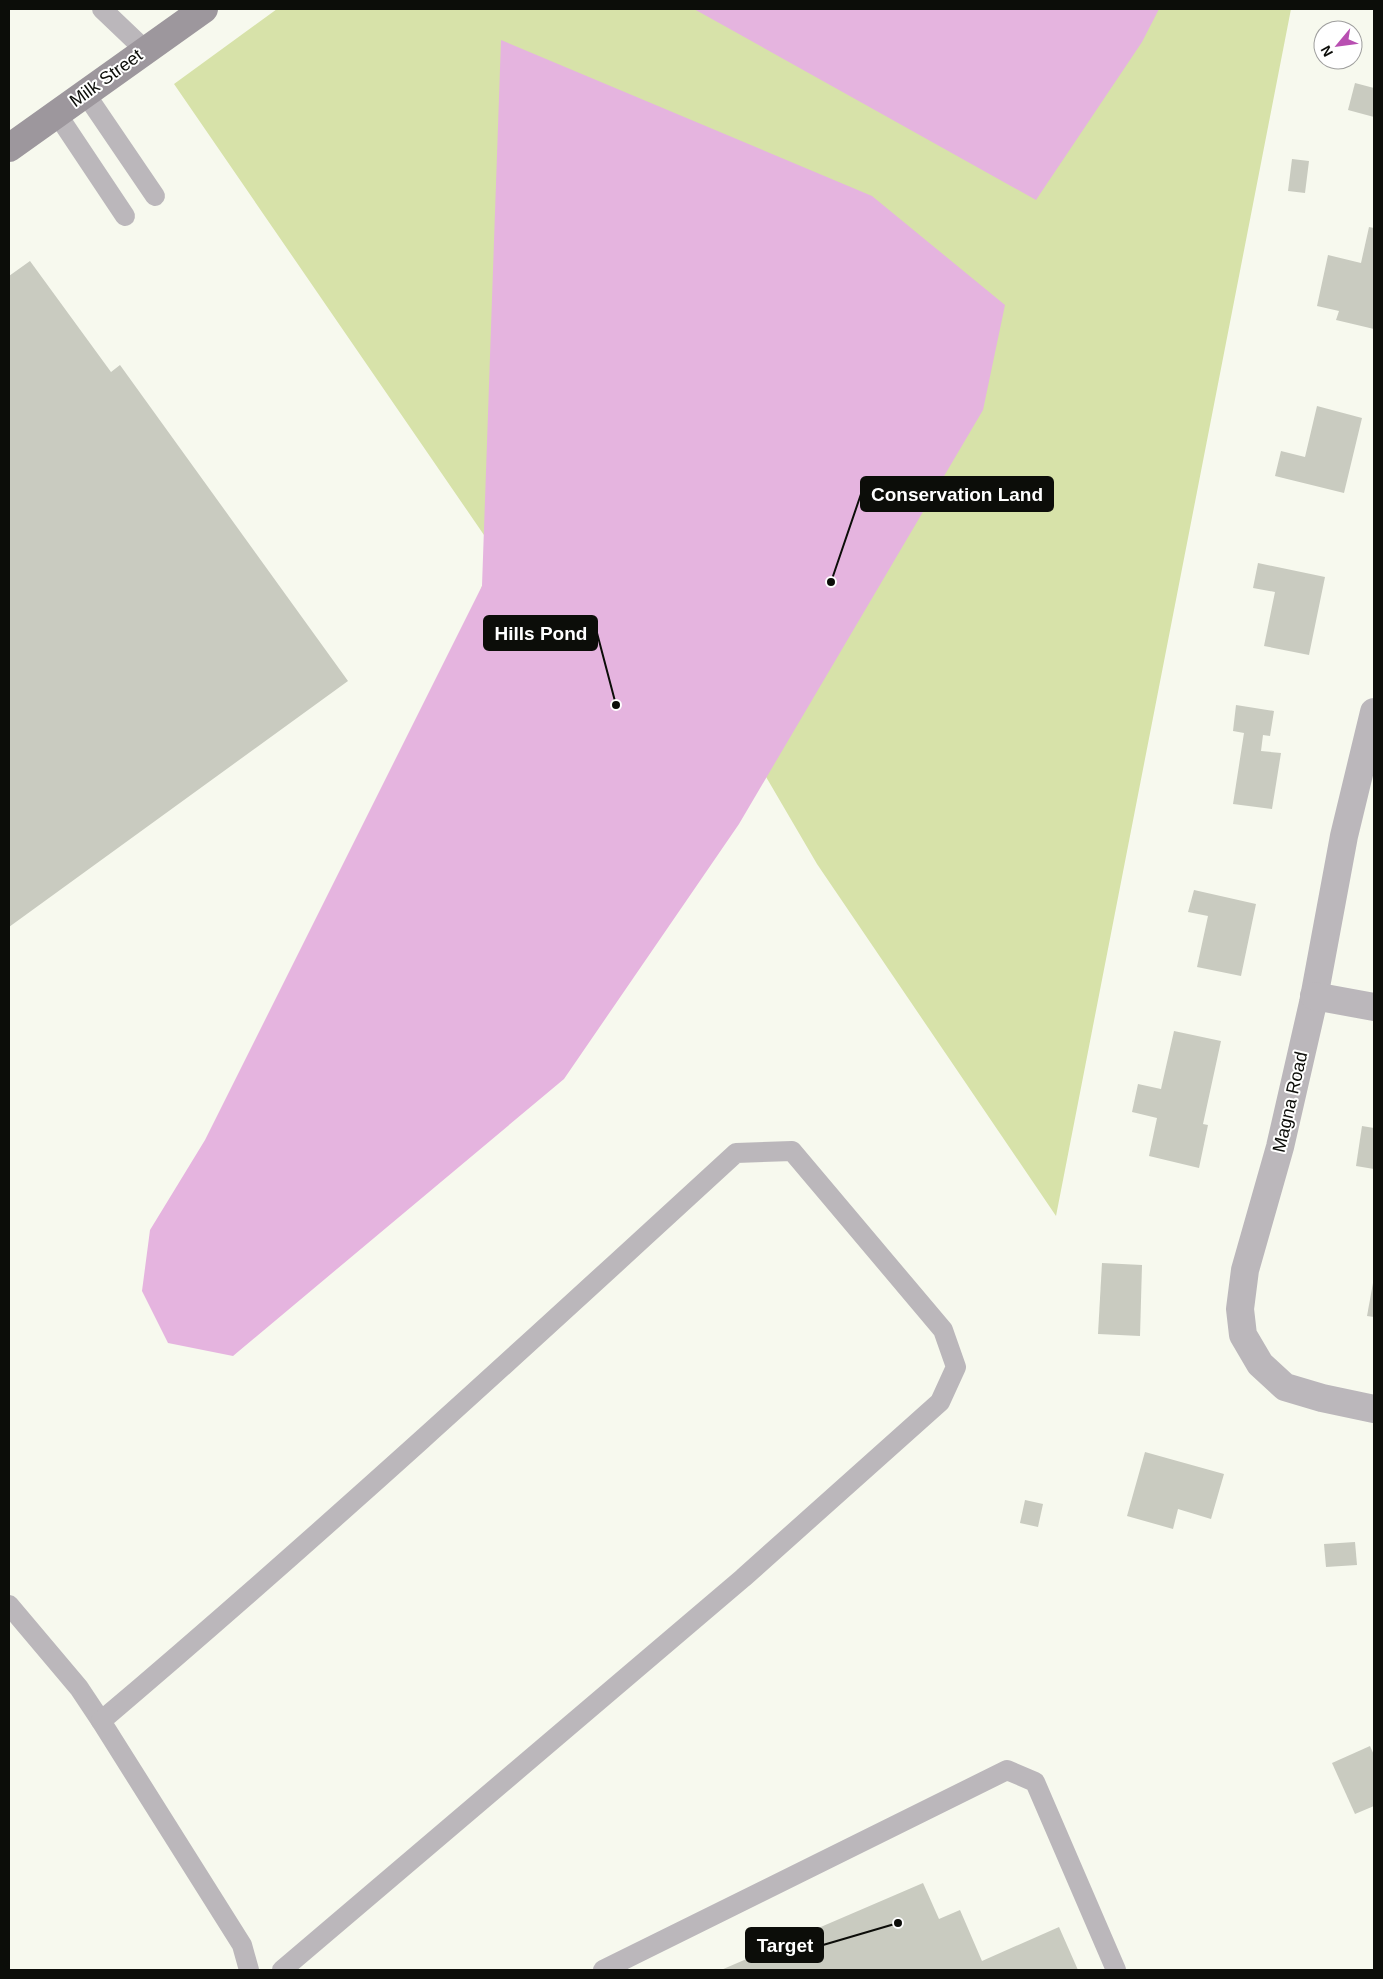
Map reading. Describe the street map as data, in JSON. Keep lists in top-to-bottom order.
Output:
{
  "streets": {
    "street": ["Milk Street", "Magna Road"]
  },
  "places": ["Conservation Land", "Hills Pond", "Target"],
  "north": "bottom left"
}
